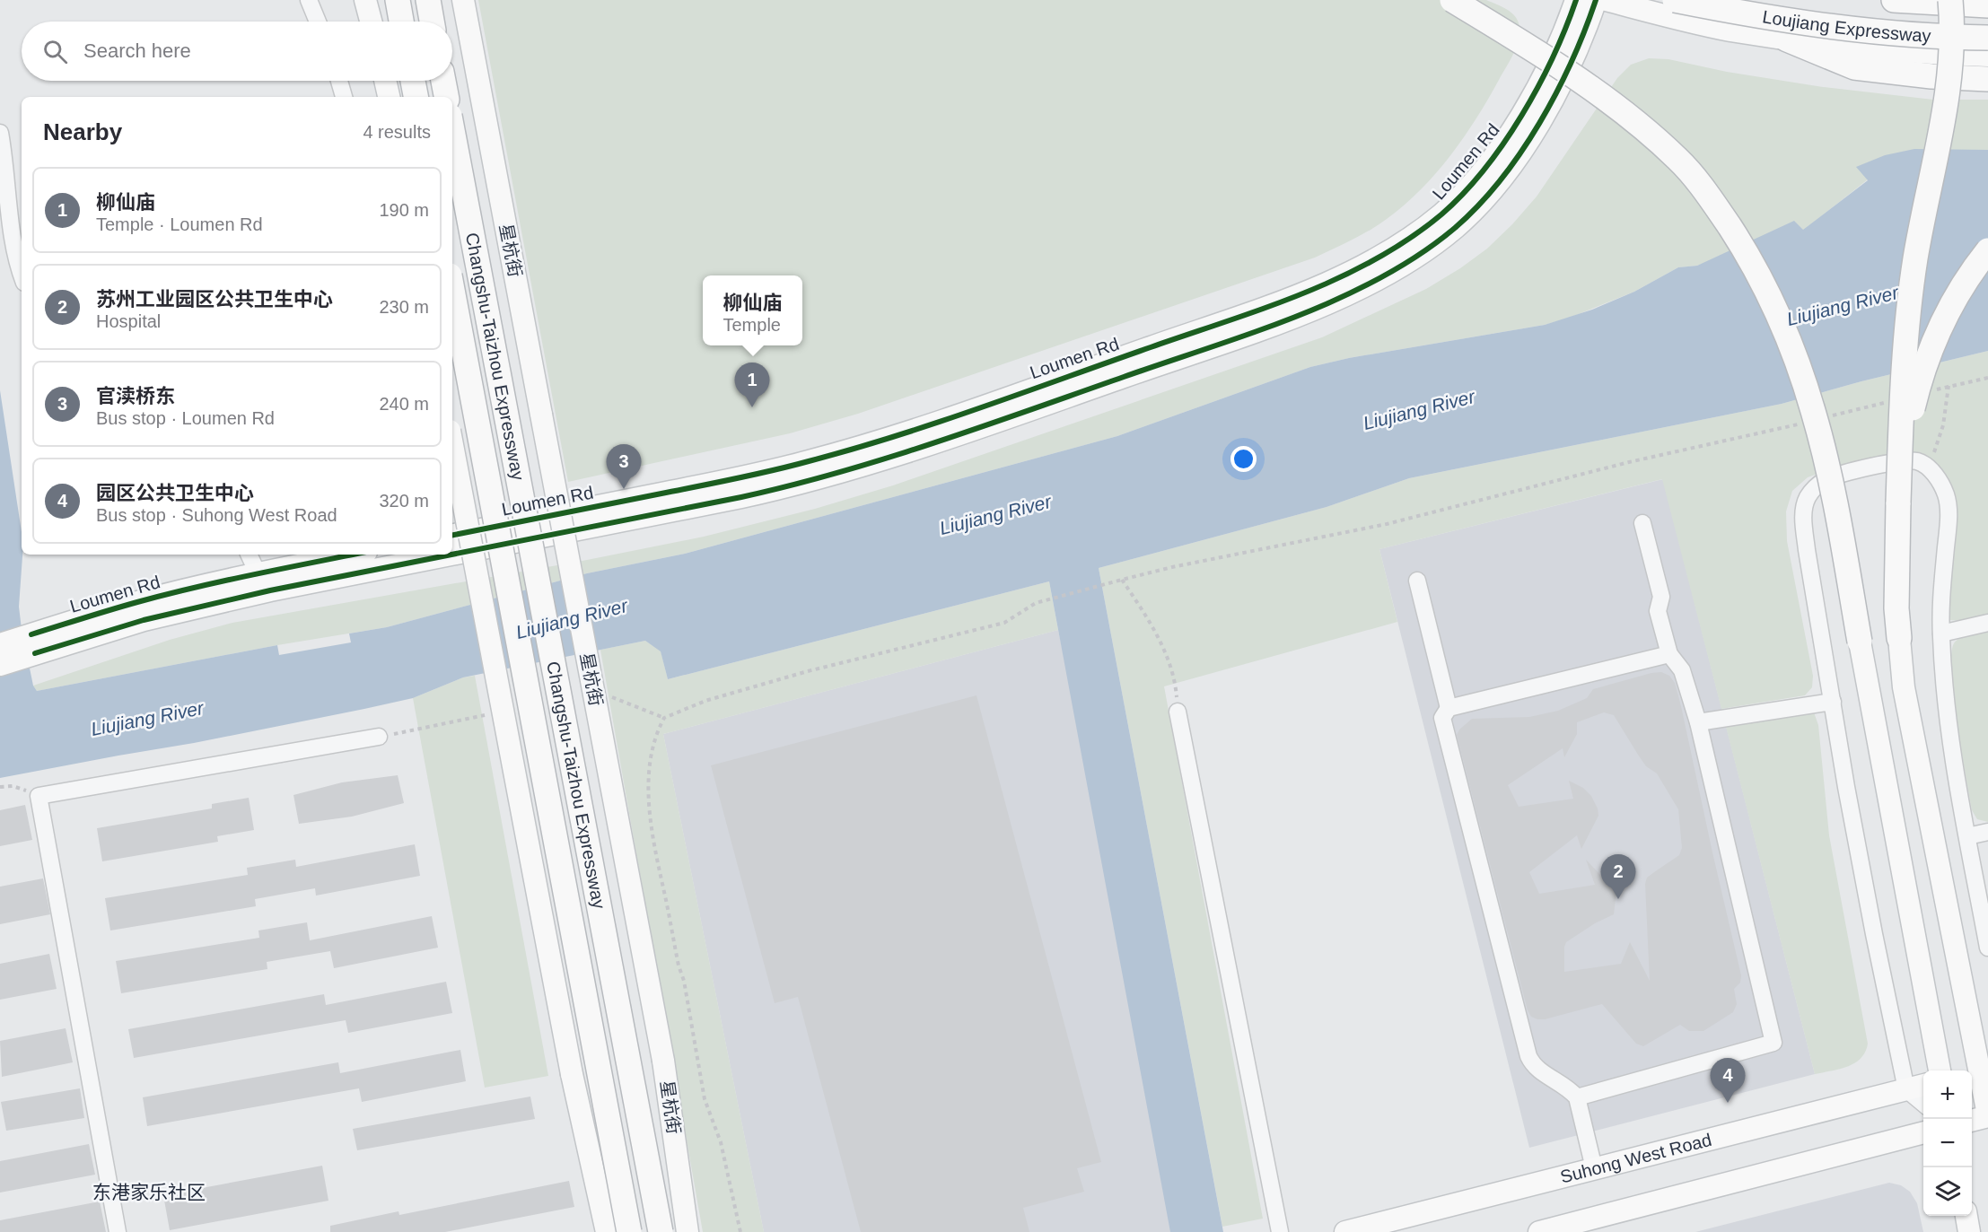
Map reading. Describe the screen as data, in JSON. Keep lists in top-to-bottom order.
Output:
{
  "streets": {
    "highway": ["Loujiang Expressway", "Changshu-Taizhou Expressway"],
    "main road": ["Loumen Rd", "星杭街", "Suhong West Road"]
  },
  "districts": ["东港家乐社区"],
  "water": ["Liujiang River"],
  "page": {
    "search": "Search here",
    "heading": ["Nearby", "4 results"],
    "list": [
      {
        "mark": "1",
        "name": "柳仙庙",
        "note": "Temple · Loumen Rd",
        "value": "190 m"
      },
      {
        "mark": "2",
        "name": "苏州工业园区公共卫生中心",
        "note": "Hospital",
        "value": "230 m"
      },
      {
        "mark": "3",
        "name": "官渎桥东",
        "note": "Bus stop · Loumen Rd",
        "value": "240 m"
      },
      {
        "mark": "4",
        "name": "园区公共卫生中心",
        "note": "Bus stop · Suhong West Road",
        "value": "320 m"
      }
    ],
    "popup": ["柳仙庙", "Temple"],
    "pins": [
      "1",
      "3",
      "2",
      "4"
    ],
    "map_buttons": ["+", "−"]
  }
}
